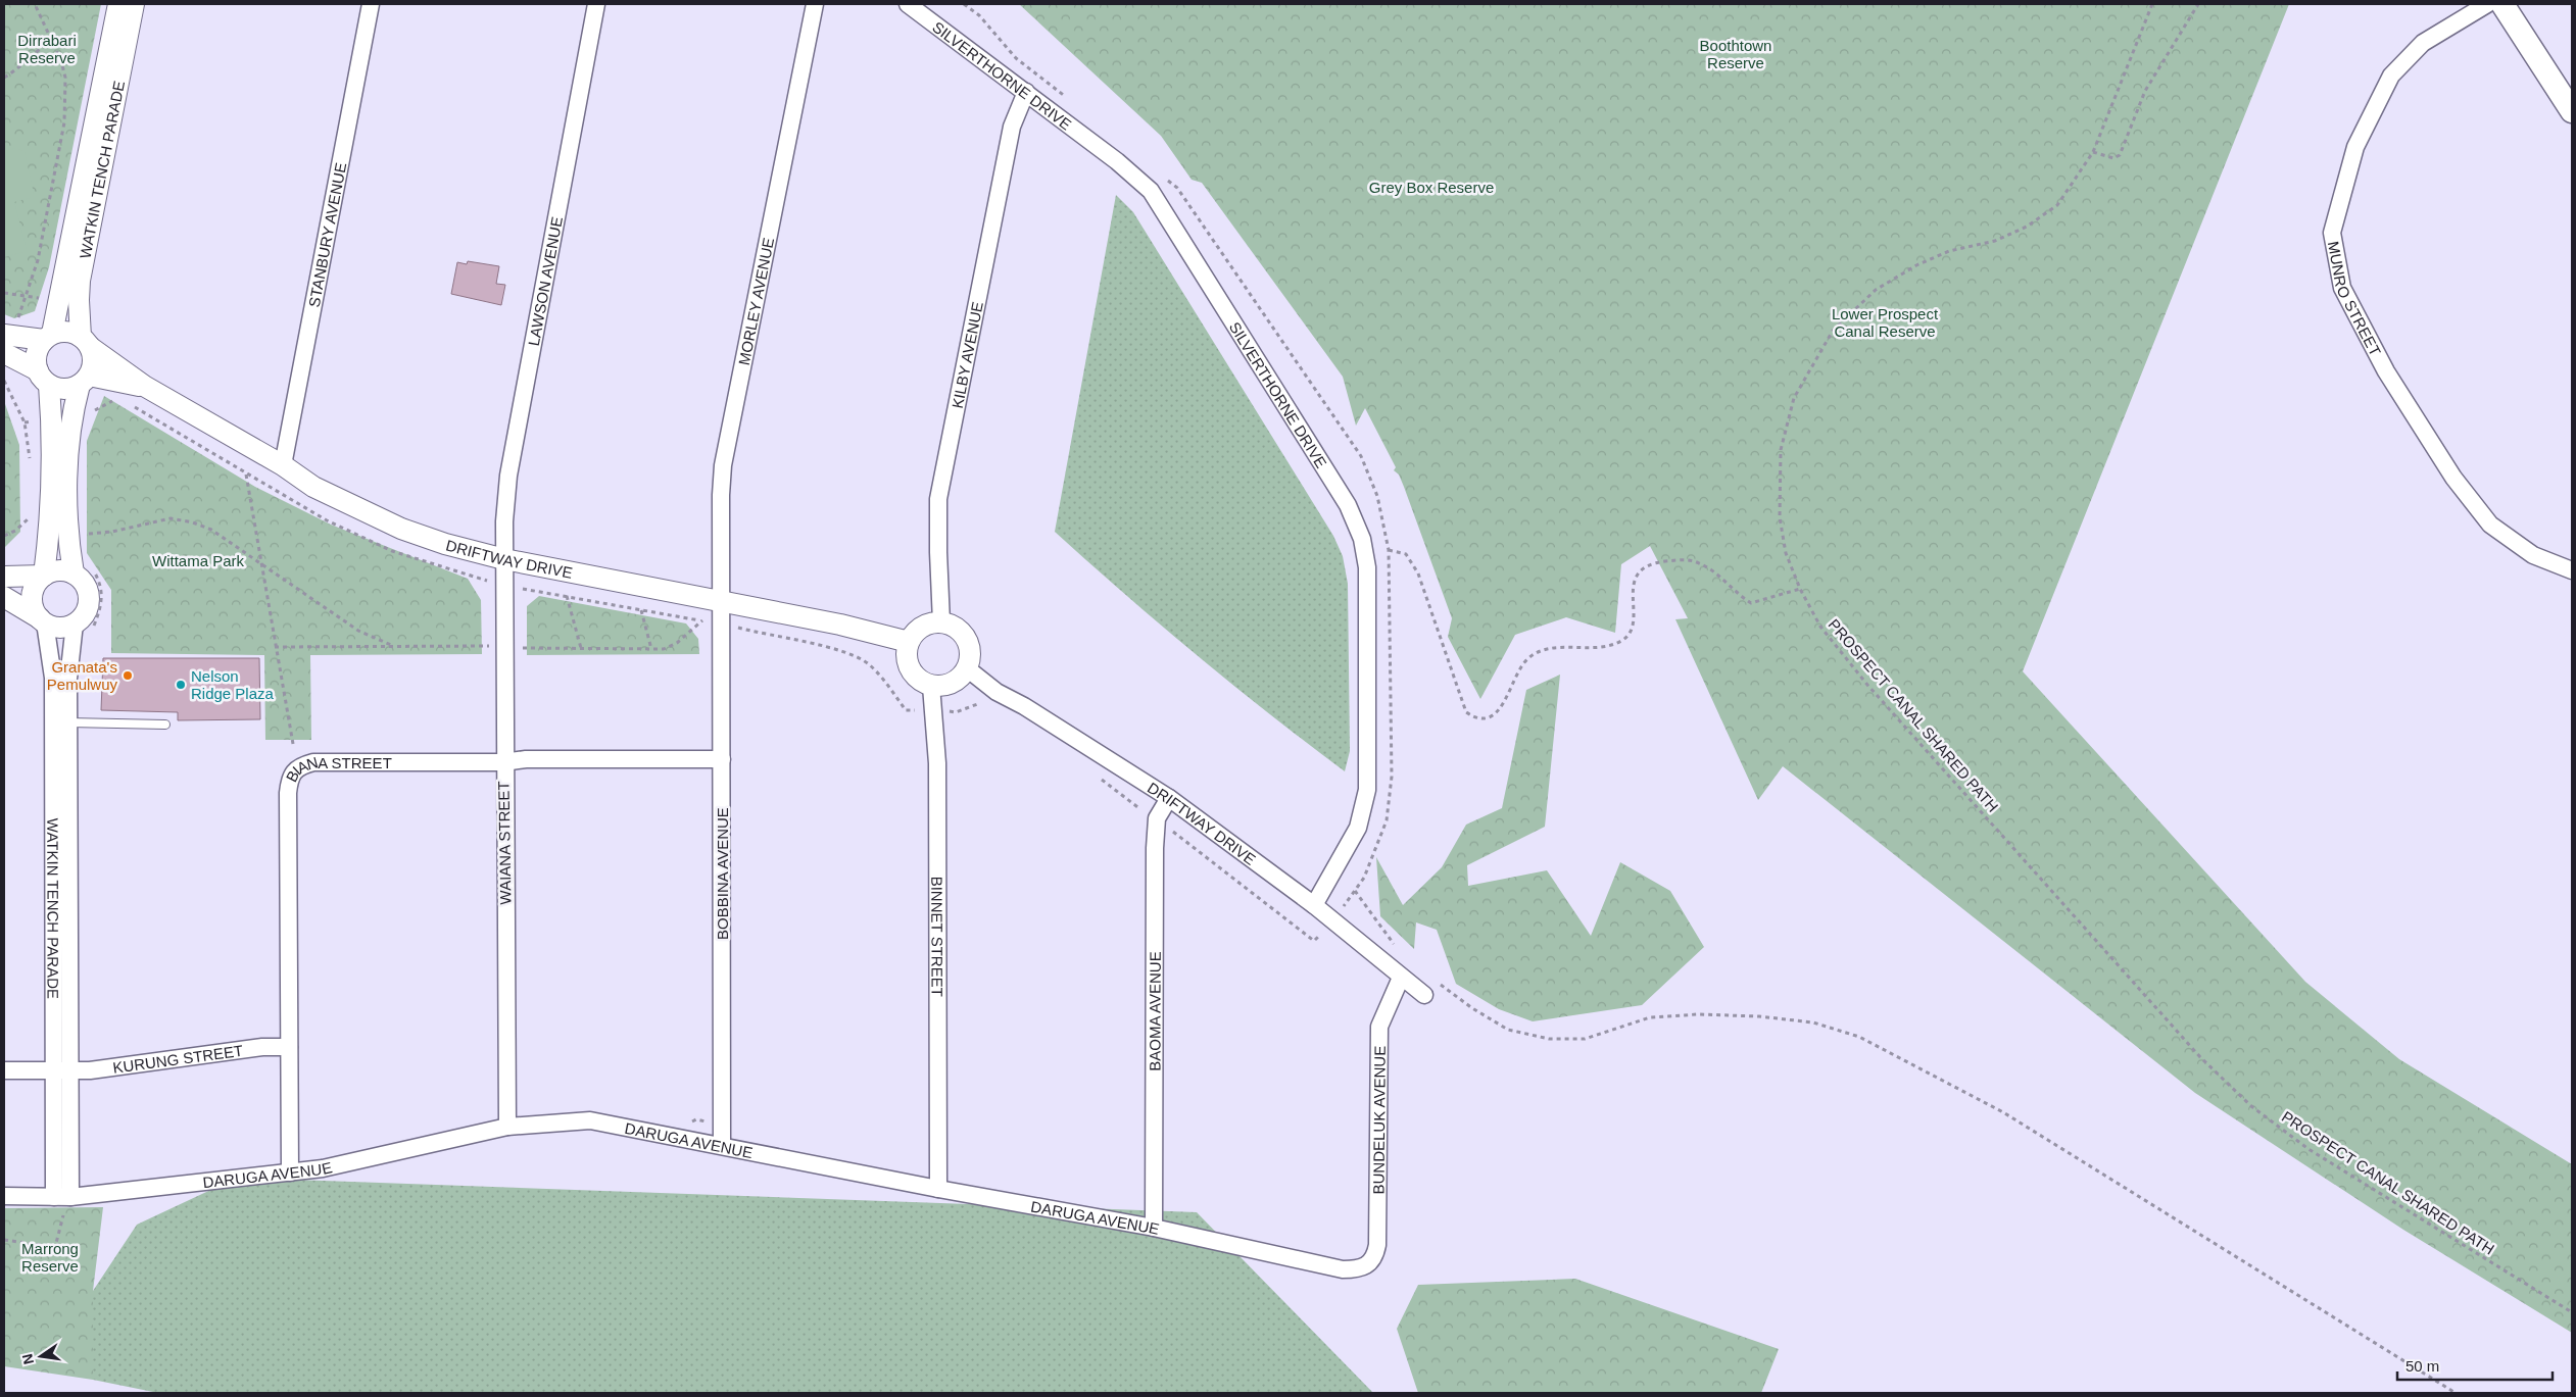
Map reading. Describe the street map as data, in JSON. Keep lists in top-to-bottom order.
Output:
{
  "streets": {
    "street": [
      "SILVERTHORNE DRIVE",
      "WATKIN TENCH PARADE",
      "STANBURY AVENUE",
      "LAWSON AVENUE",
      "MUNRO STREET",
      "MORLEY AVENUE",
      "KILBY AVENUE",
      "DRIFTWAY DRIVE",
      "BIANA STREET",
      "WAIANA STREET",
      "BOBBINA AVENUE",
      "BINNET STREET",
      "BAOMA AVENUE",
      "KURUNG STREET",
      "BUNDELUK AVENUE",
      "DARUGA AVENUE"
    ],
    "path": ["PROSPECT CANAL SHARED PATH"]
  },
  "crossings": [
    ["SILVERTHORNE DRIVE", "KILBY AVENUE"],
    ["SILVERTHORNE DRIVE", "DRIFTWAY DRIVE"],
    ["WATKIN TENCH PARADE", "DRIFTWAY DRIVE"],
    ["WATKIN TENCH PARADE", "KURUNG STREET"],
    ["WATKIN TENCH PARADE", "DARUGA AVENUE"],
    ["STANBURY AVENUE", "DRIFTWAY DRIVE"],
    ["LAWSON AVENUE", "DRIFTWAY DRIVE"],
    ["LAWSON AVENUE", "WAIANA STREET"],
    ["MORLEY AVENUE", "DRIFTWAY DRIVE"],
    ["MORLEY AVENUE", "BOBBINA AVENUE"],
    ["KILBY AVENUE", "DRIFTWAY DRIVE"],
    ["KILBY AVENUE", "BINNET STREET"],
    ["DRIFTWAY DRIVE", "WAIANA STREET"],
    ["DRIFTWAY DRIVE", "BOBBINA AVENUE"],
    ["DRIFTWAY DRIVE", "BINNET STREET"],
    ["DRIFTWAY DRIVE", "BAOMA AVENUE"],
    ["DRIFTWAY DRIVE", "BUNDELUK AVENUE"],
    ["BIANA STREET", "WAIANA STREET"],
    ["BIANA STREET", "BOBBINA AVENUE"],
    ["BIANA STREET", "KURUNG STREET"],
    ["BIANA STREET", "DARUGA AVENUE"],
    ["WAIANA STREET", "DARUGA AVENUE"],
    ["BOBBINA AVENUE", "DARUGA AVENUE"],
    ["BINNET STREET", "DARUGA AVENUE"],
    ["BAOMA AVENUE", "DARUGA AVENUE"],
    ["BUNDELUK AVENUE", "DARUGA AVENUE"]
  ],
  "parks": [
    "Dirrabari Reserve",
    "Boothtown Reserve",
    "Grey Box Reserve",
    "Lower Prospect Canal Reserve",
    "Wittama Park",
    "Marrong Reserve"
  ],
  "places": ["Granata's Pemulwuy", "Nelson Ridge Plaza"],
  "scale_bar": "50 m",
  "north": "left"
}
